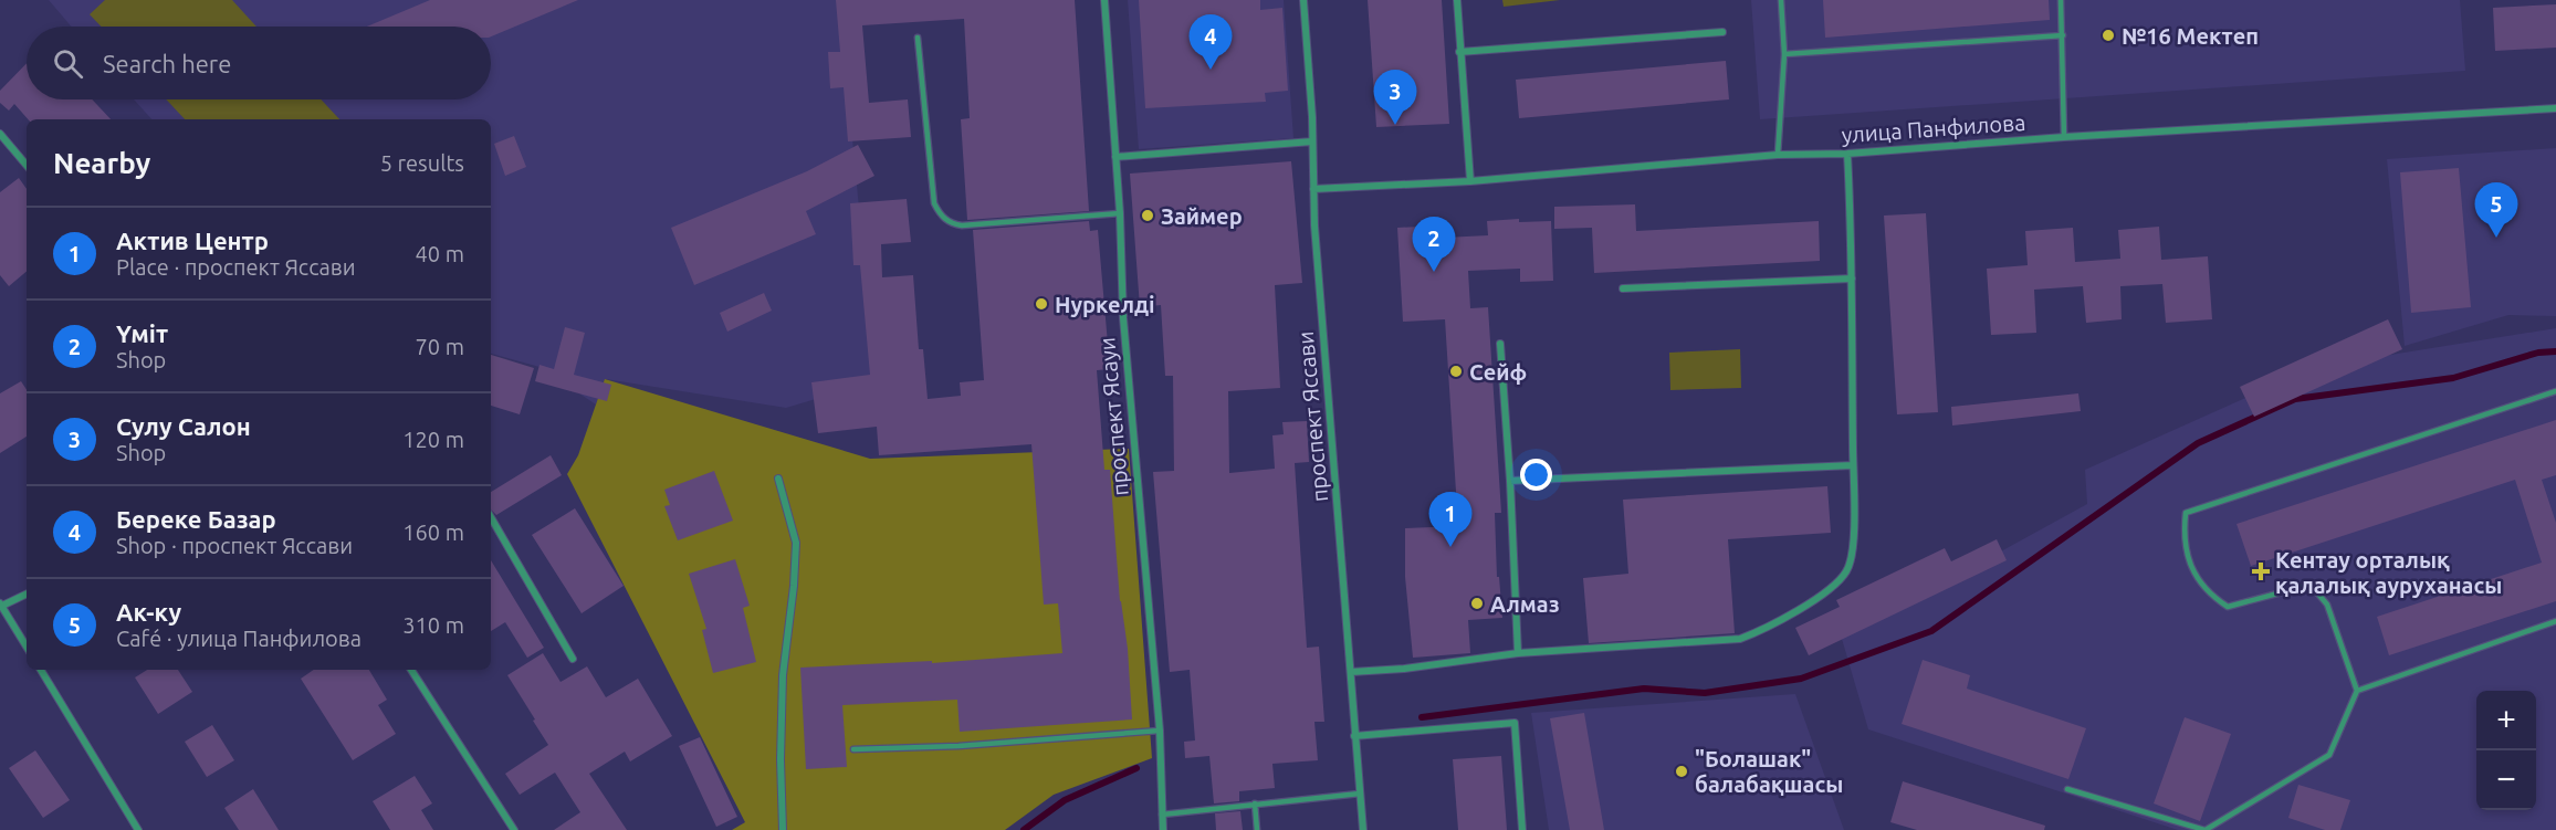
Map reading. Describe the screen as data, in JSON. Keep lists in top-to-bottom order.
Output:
{
  "streets": {
    "street": ["улица Панфилова", "проспект Ясауи", "проспект Яссави"]
  },
  "crossings": [
    ["улица Панфилова", "проспект Яссави"]
  ],
  "places": {
    "other": [
      "№16 Мектеп",
      "Займер",
      "Нуркелді",
      "Сейф",
      "Алмаз",
      "\"Болашак\" балабақшасы"
    ],
    "health": ["Кентау орталық қалалық ауруханасы"]
  },
  "page": {
    "pins": [
      "4",
      "3",
      "5",
      "2",
      "1"
    ],
    "search": "Search here",
    "heading": ["Nearby", "5 results"],
    "list": [
      {
        "mark": "1",
        "name": "Актив Центр",
        "note": "Place · проспект Яссави",
        "value": "40 m"
      },
      {
        "mark": "2",
        "name": "Үміт",
        "note": "Shop",
        "value": "70 m"
      },
      {
        "mark": "3",
        "name": "Сулу Салон",
        "note": "Shop",
        "value": "120 m"
      },
      {
        "mark": "4",
        "name": "Береке Базар",
        "note": "Shop · проспект Яссави",
        "value": "160 m"
      },
      {
        "mark": "5",
        "name": "Ак-ку",
        "note": "Café · улица Панфилова",
        "value": "310 m"
      }
    ],
    "map_buttons": ["+", "−"]
  }
}
